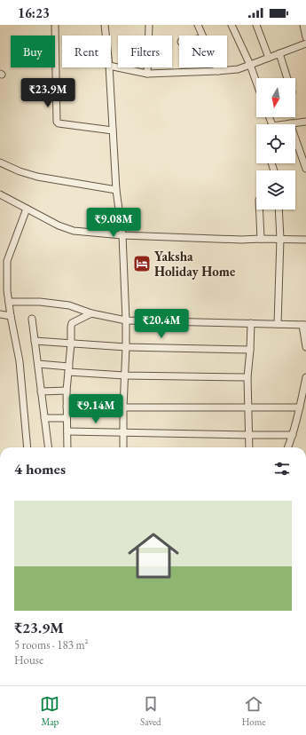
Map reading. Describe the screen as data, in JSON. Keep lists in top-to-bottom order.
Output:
{
  "places": {
    "hotel": ["Yaksha Holiday Home"]
  },
  "north": "bottom",
  "page": {
    "status": "16:23",
    "chip": [
      "Buy",
      "Rent",
      "Filters",
      "New"
    ],
    "price": [
      "₹23.9M",
      "₹9.08M",
      "₹20.4M",
      "₹9.14M"
    ],
    "heading": "4 homes",
    "list": [
      {
        "name": "₹23.9M",
        "note": "5 rooms · 183 m² · House"
      }
    ],
    "tabs": ["Map", "Saved", "Home"]
  }
}
